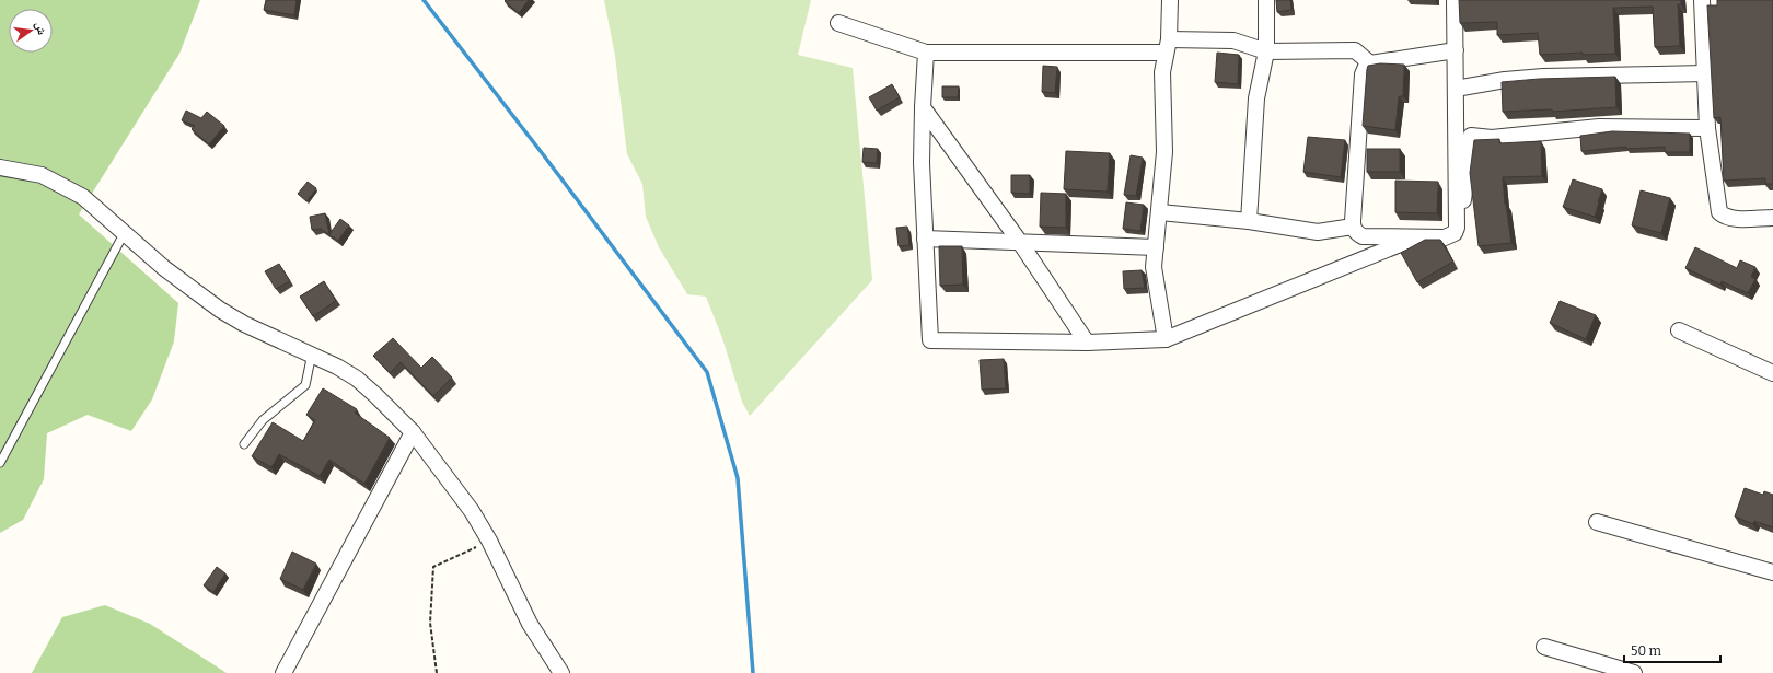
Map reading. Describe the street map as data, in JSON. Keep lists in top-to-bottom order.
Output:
{
  "scale_bar": "50 m",
  "north": "right"
}
